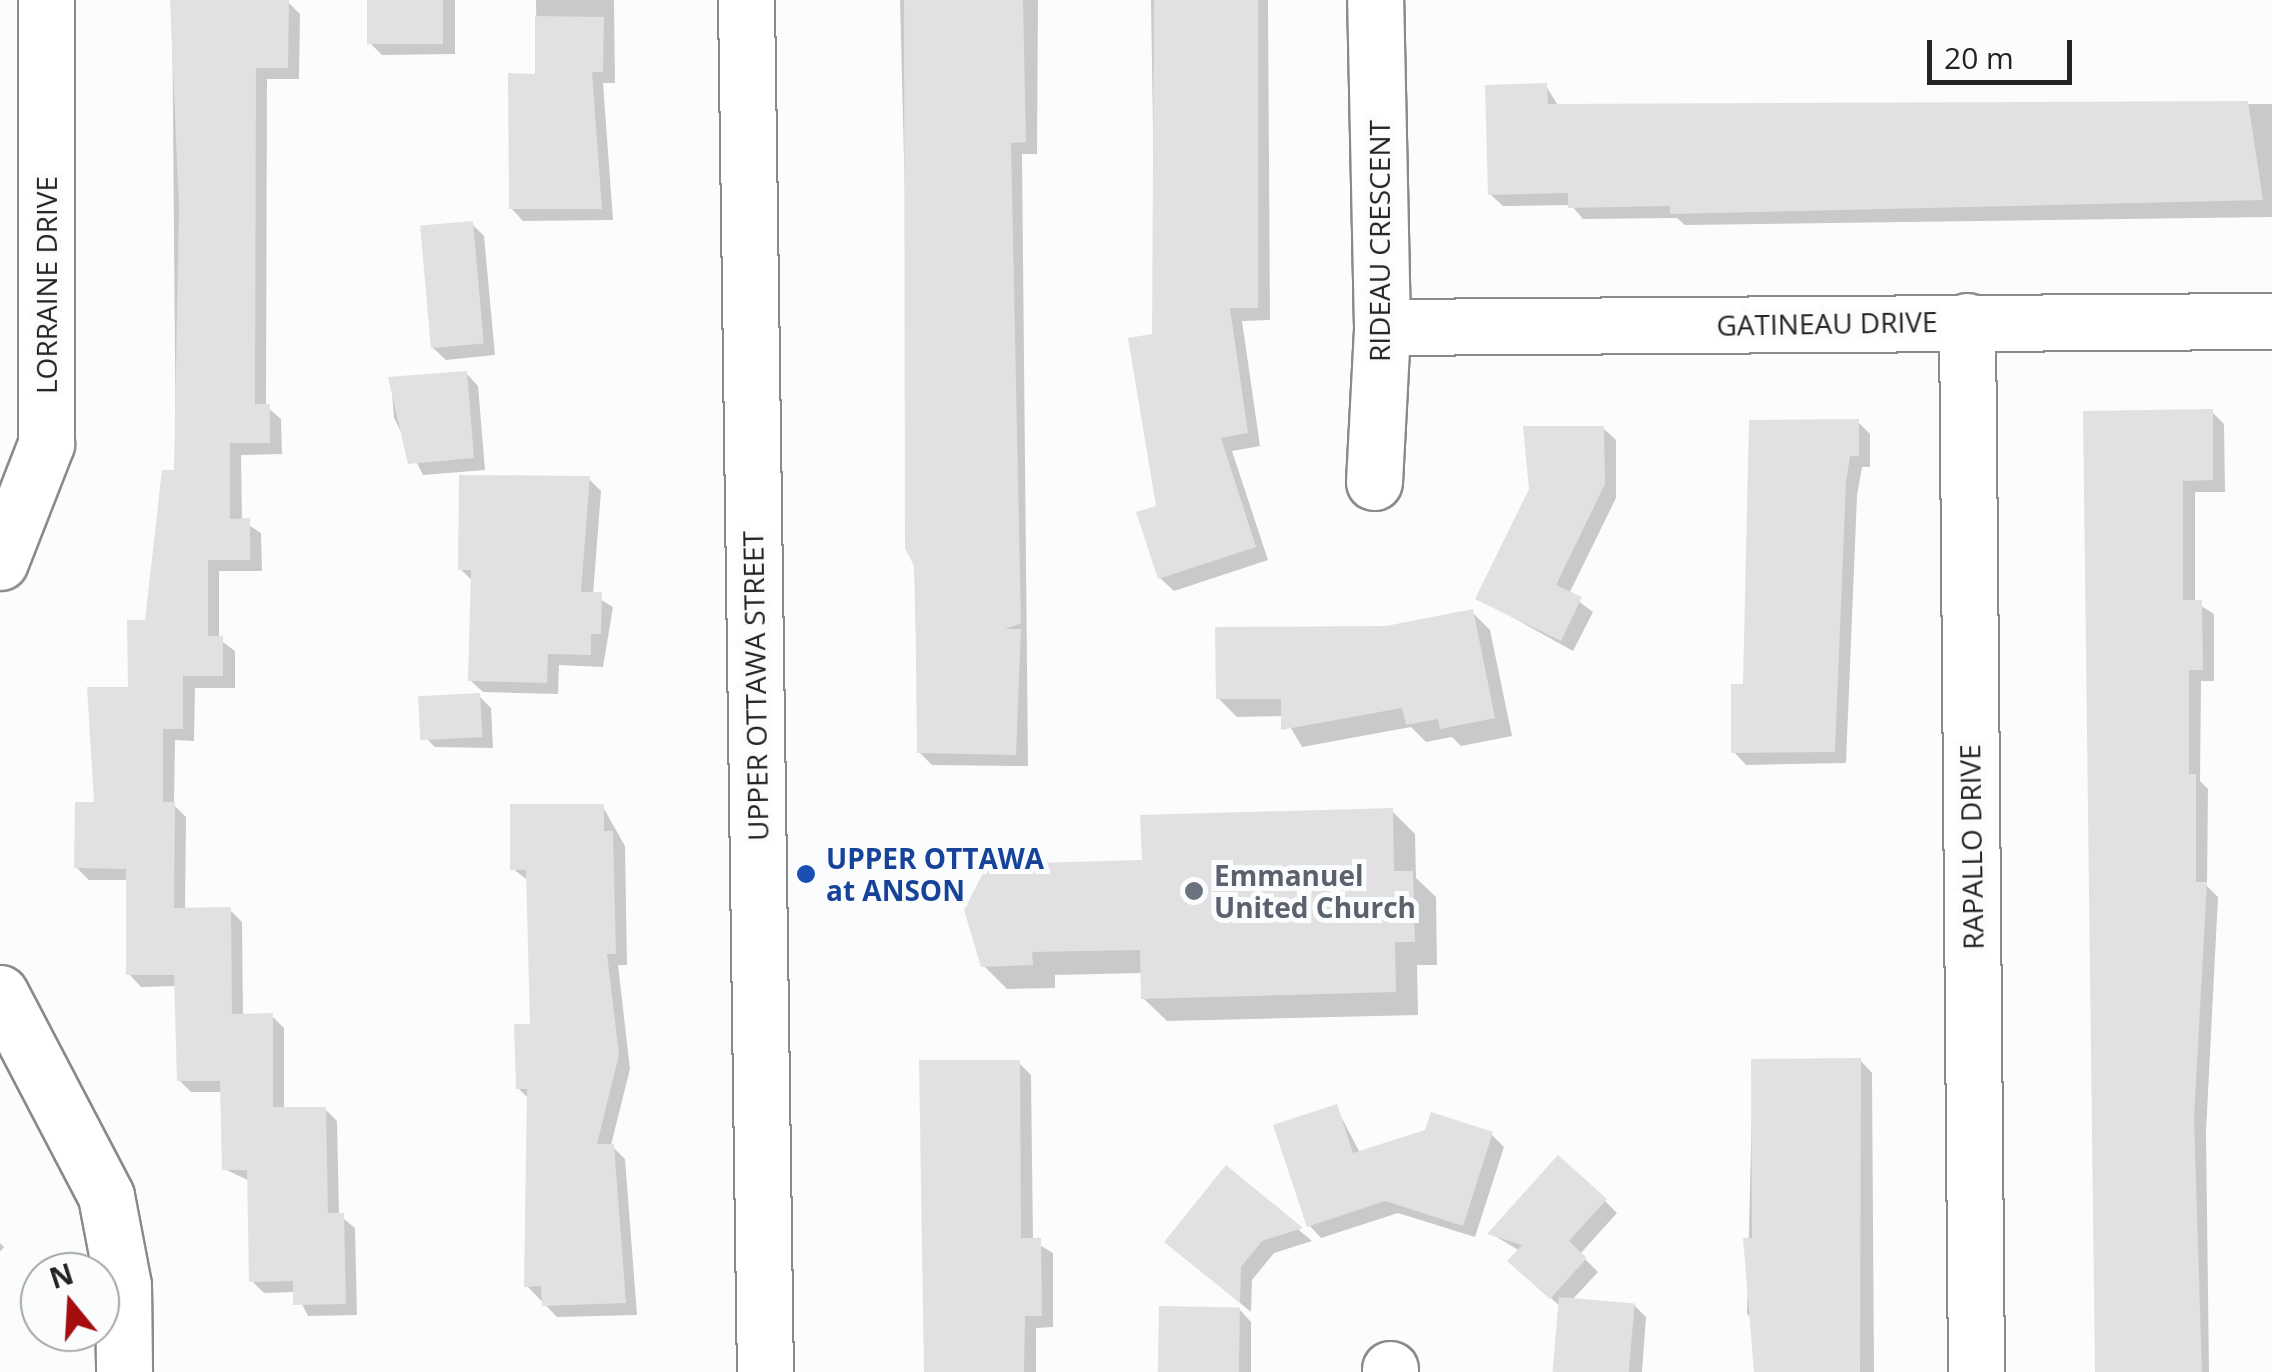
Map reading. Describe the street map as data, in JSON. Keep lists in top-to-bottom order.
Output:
{
  "streets": {
    "street": [
      "RIDEAU CRESCENT",
      "LORRAINE DRIVE",
      "GATINEAU DRIVE",
      "UPPER OTTAWA STREET",
      "RAPALLO DRIVE"
    ]
  },
  "crossings": [
    ["RIDEAU CRESCENT", "GATINEAU DRIVE"],
    ["GATINEAU DRIVE", "RAPALLO DRIVE"]
  ],
  "places": ["UPPER OTTAWA at ANSON", "Emmanuel United Church"],
  "scale_bar": "20 m",
  "north": "top"
}
